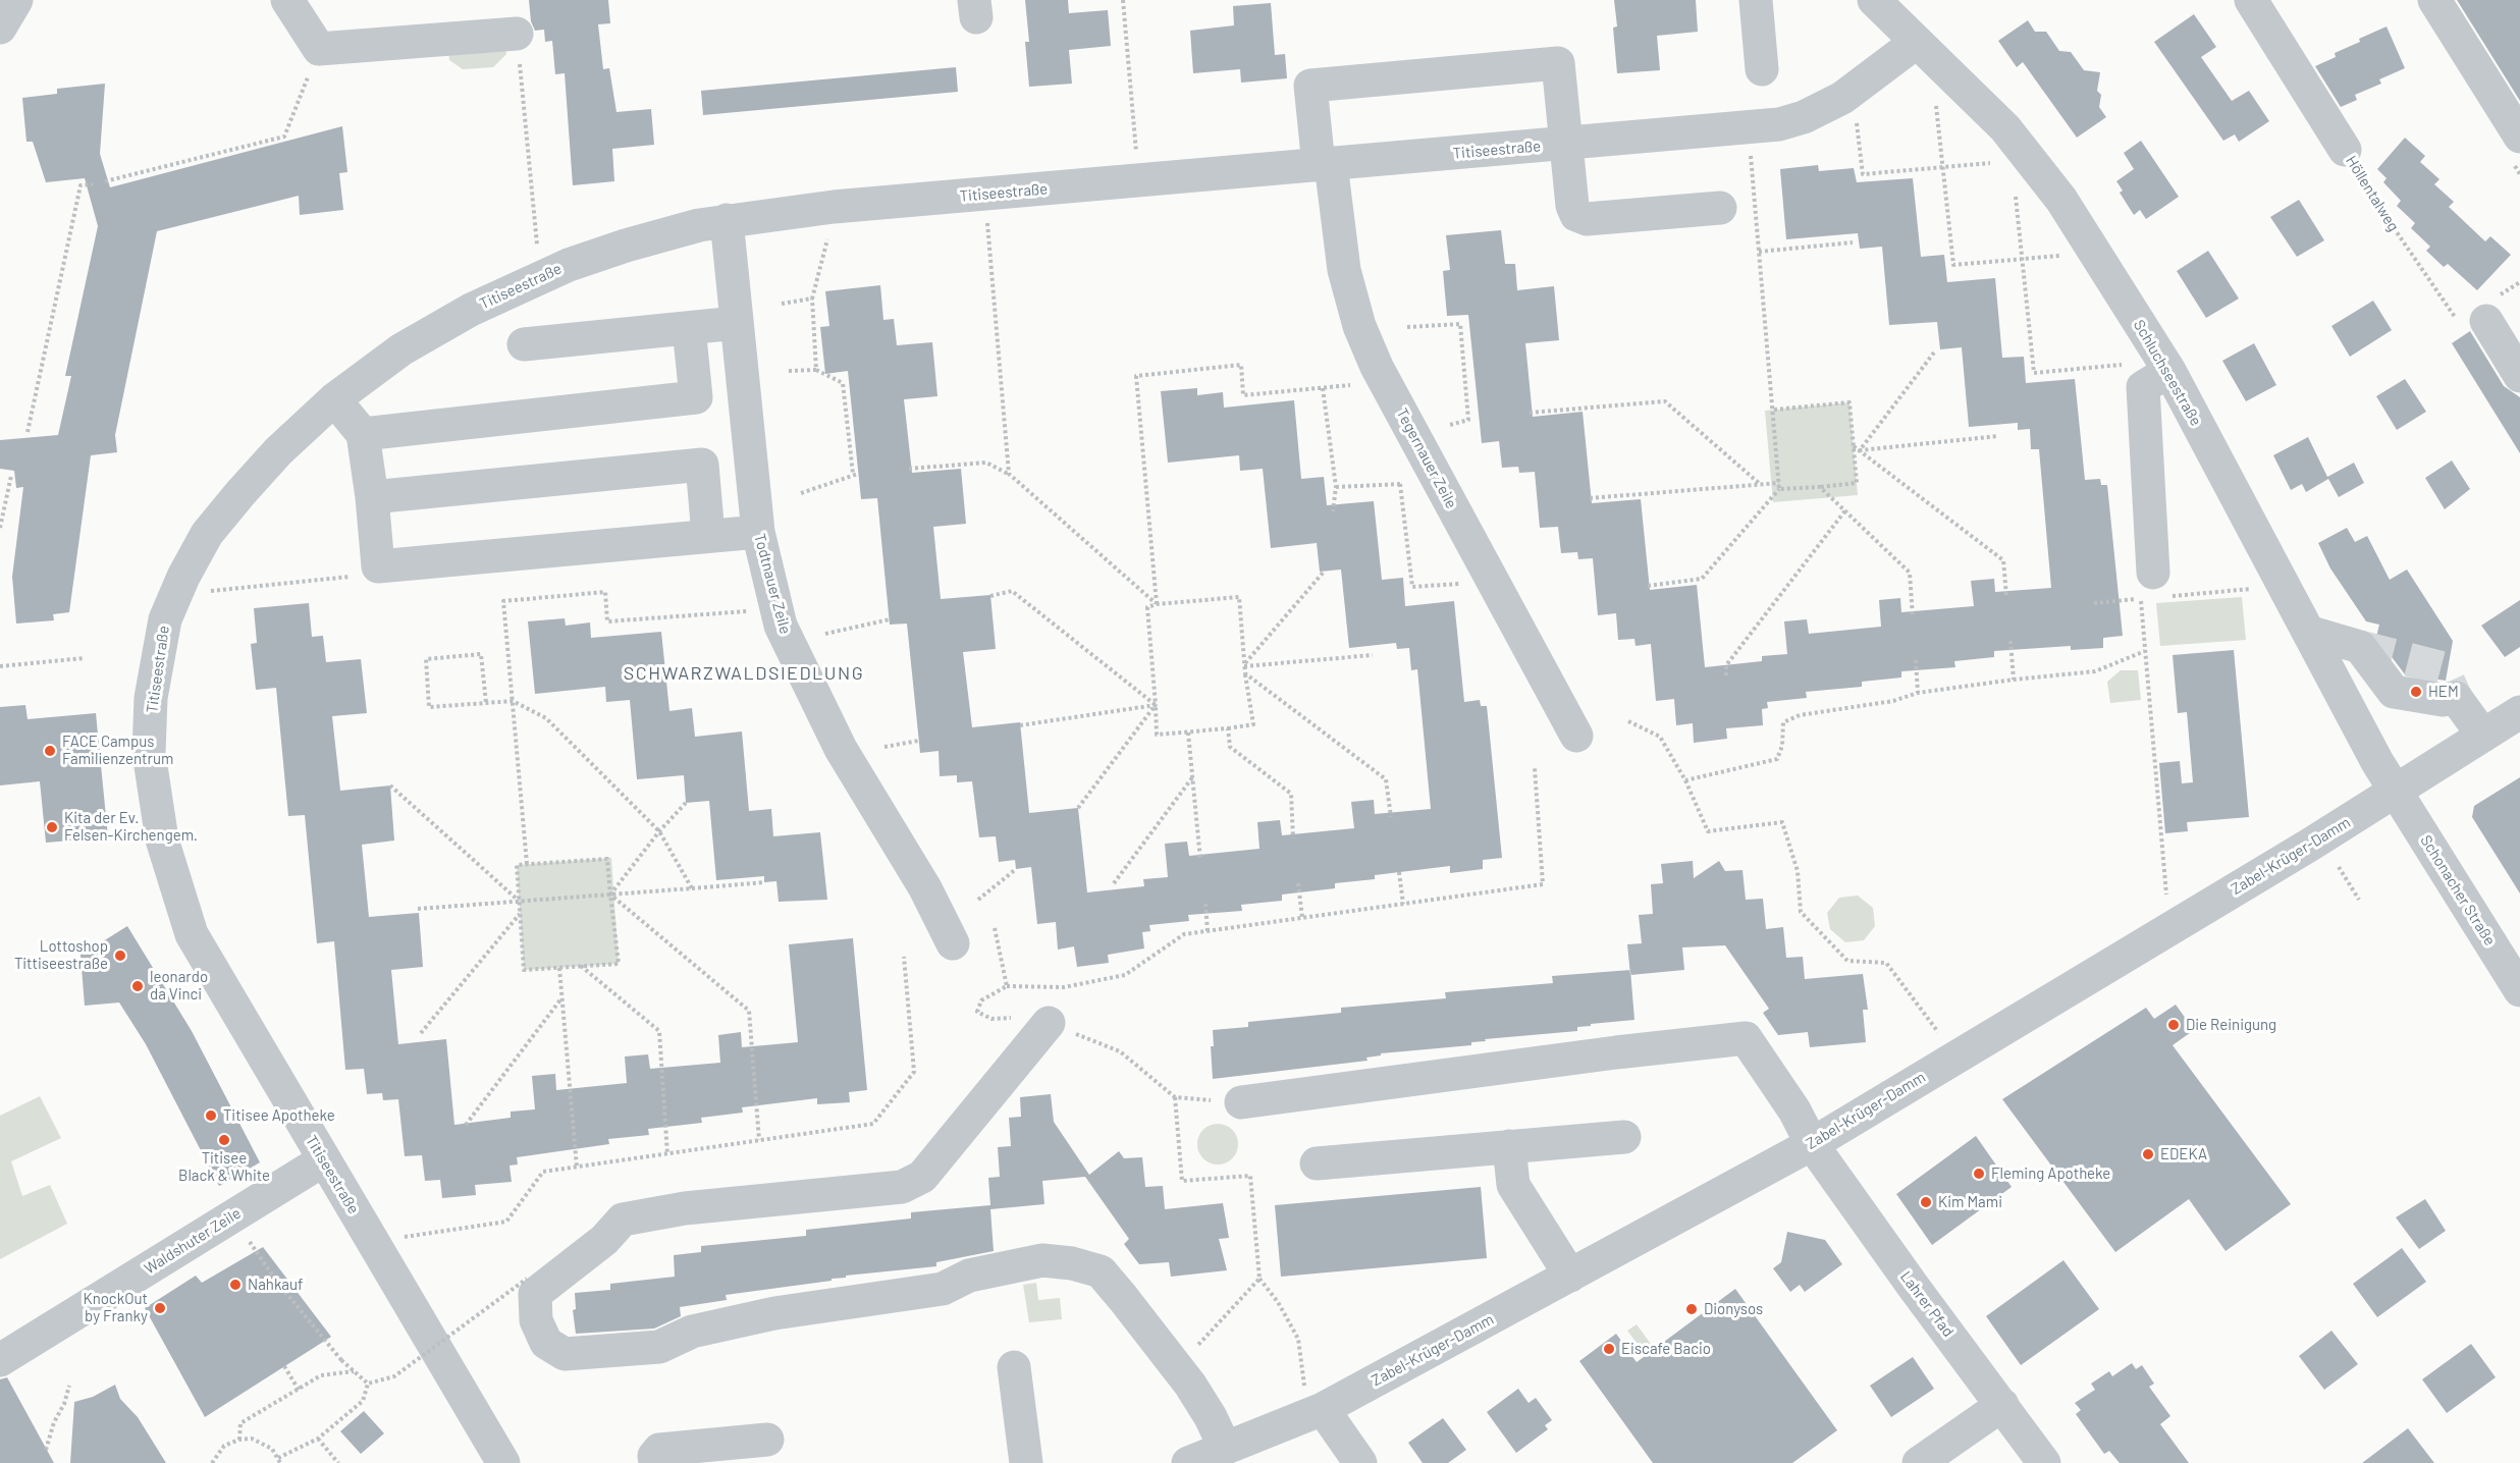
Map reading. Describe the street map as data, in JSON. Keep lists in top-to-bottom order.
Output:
{
  "streets": {
    "street": [
      "Titiseestraße",
      "Höllentalweg",
      "Schluchseestraße",
      "Tegernauer Zeile",
      "Todtnauer Zeile",
      "Zabel-Krüger-Damm",
      "Schonacher Straße",
      "Waldshuter Zeile",
      "Lahrer Pfad"
    ]
  },
  "crossings": [
    ["Titiseestraße", "Schluchseestraße"],
    ["Titiseestraße", "Tegernauer Zeile"],
    ["Titiseestraße", "Todtnauer Zeile"],
    ["Titiseestraße", "Waldshuter Zeile"],
    ["Schluchseestraße", "Zabel-Krüger-Damm"],
    ["Schluchseestraße", "Schonacher Straße"],
    ["Zabel-Krüger-Damm", "Schonacher Straße"],
    ["Zabel-Krüger-Damm", "Lahrer Pfad"]
  ],
  "districts": ["SCHWARZWALDSIEDLUNG"],
  "places": [
    "HEM",
    "FACE Campus Familienzentrum",
    "Kita der Ev. Felsen-Kirchengem.",
    "Lottoshop Tittiseestraße",
    "leonardo da Vinci",
    "Die Reinigung",
    "Titisee Apotheke",
    "Titisee Black & White",
    "EDEKA",
    "Fleming Apotheke",
    "Kim Mami",
    "Nahkauf",
    "KnockOut by Franky",
    "Dionysos",
    "Eiscafe Bacio"
  ]
}
